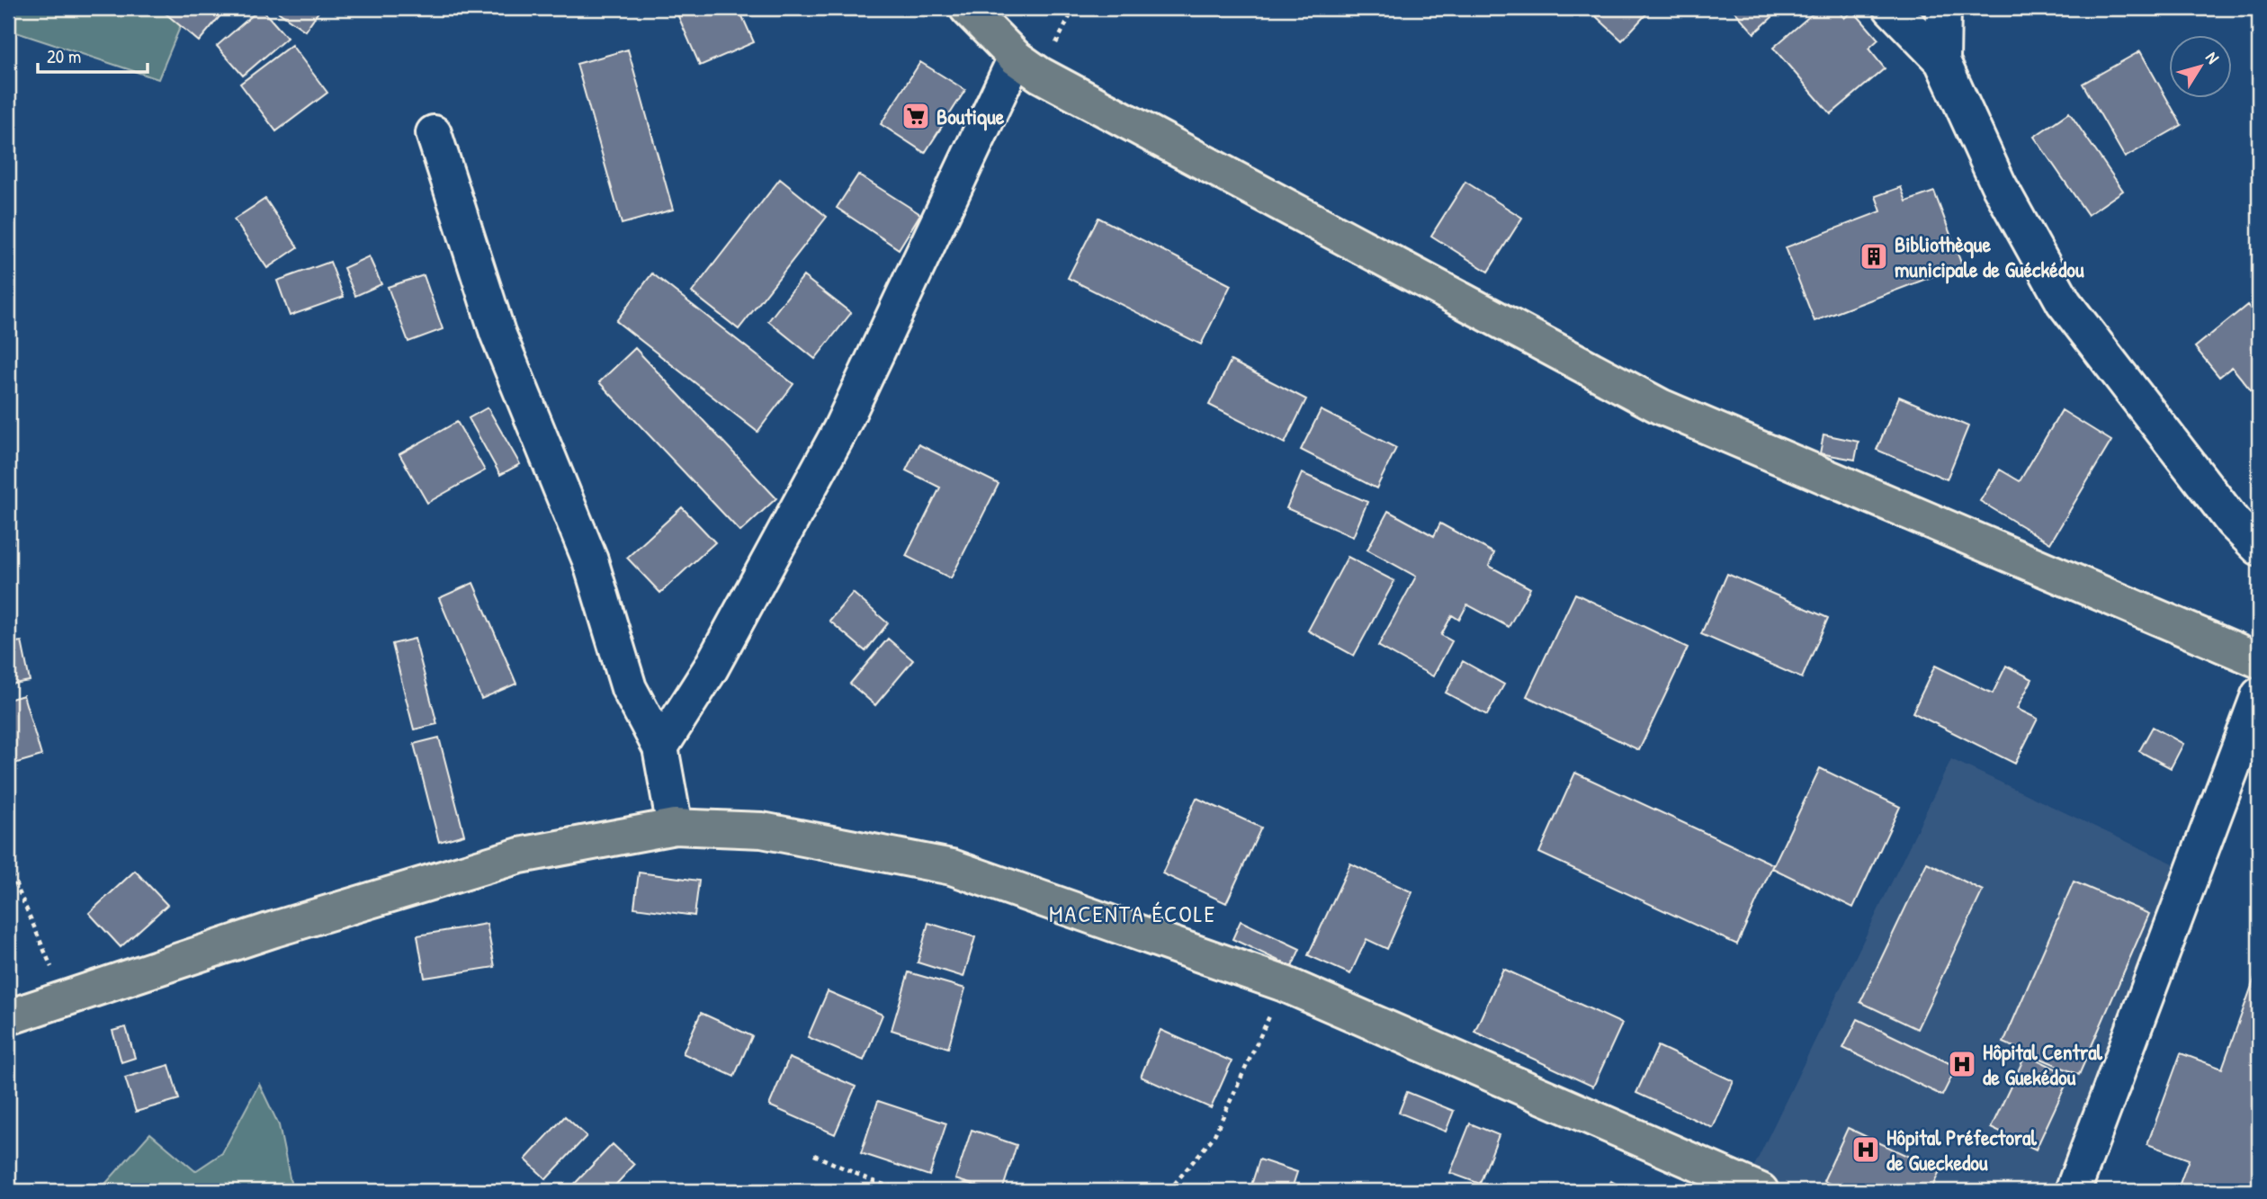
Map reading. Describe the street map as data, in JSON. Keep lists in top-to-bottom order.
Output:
{
  "districts": ["MACENTA ÉCOLE"],
  "places": {
    "supermarket": ["Boutique"],
    "building": ["Bibliothèque municipale de Guéckédou"],
    "hospital": ["Hôpital Central de Guekédou", "Hôpital Préfectoral de Gueckedou"]
  },
  "scale_bar": "20 m",
  "north": "top right"
}
